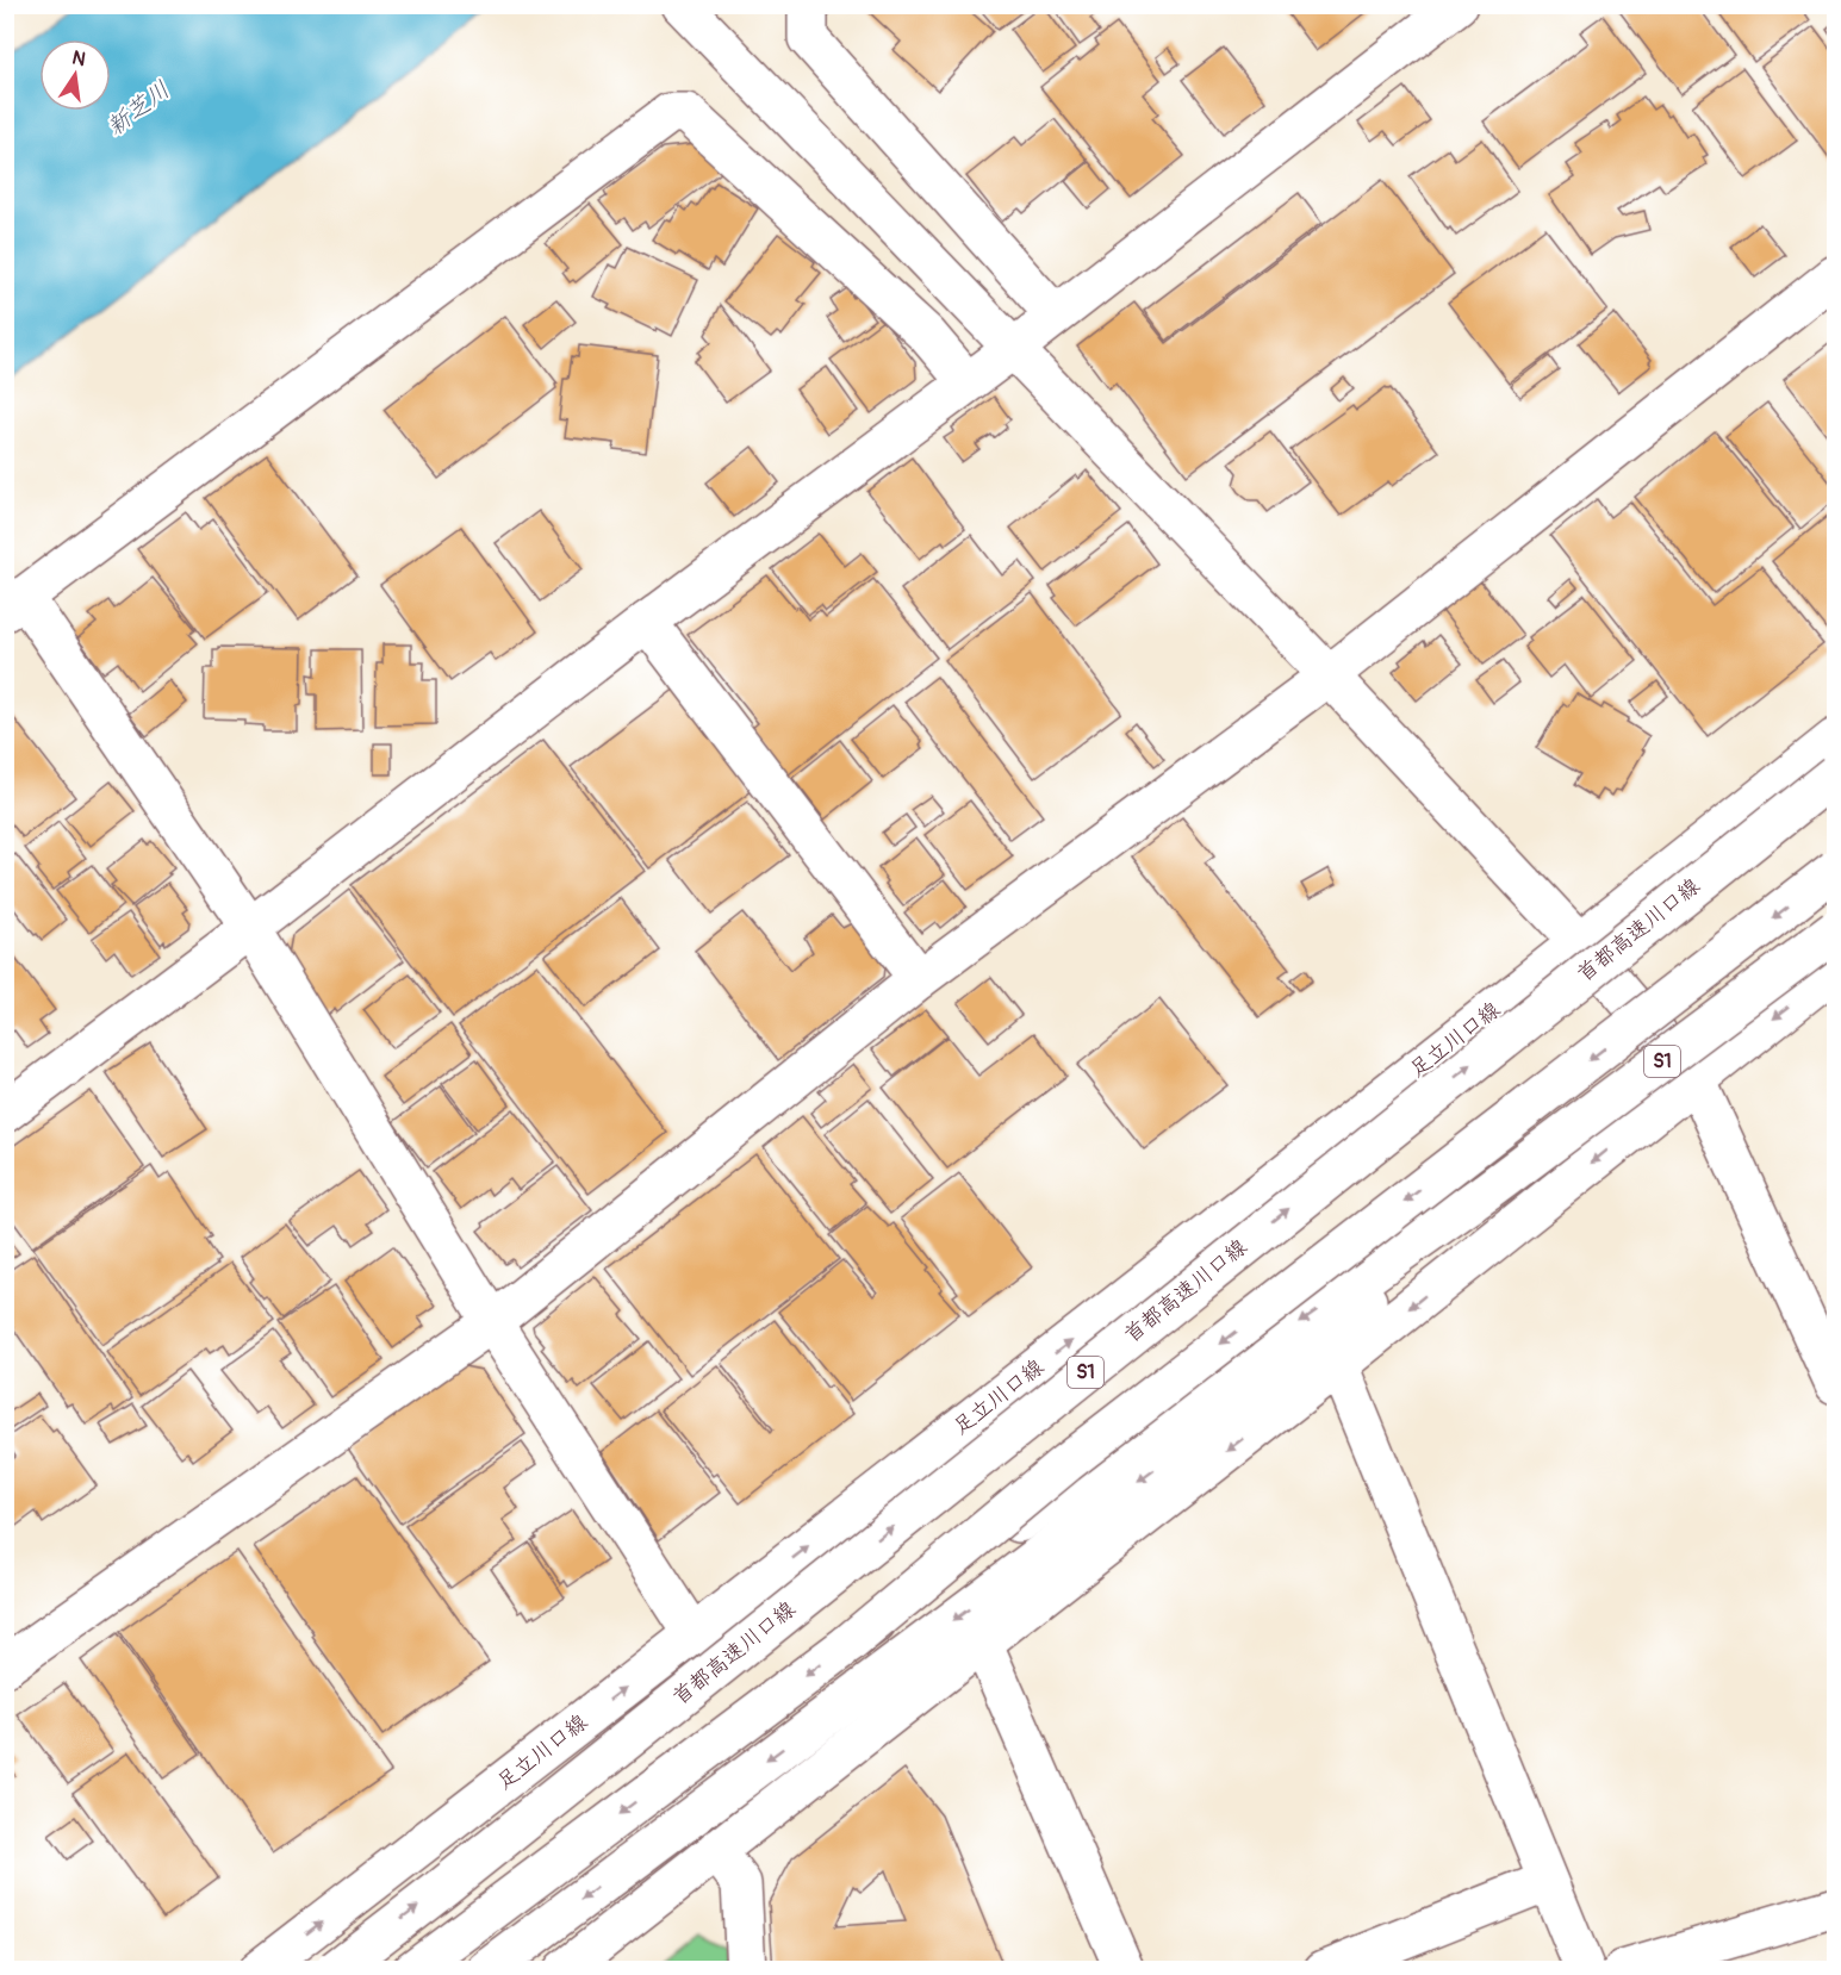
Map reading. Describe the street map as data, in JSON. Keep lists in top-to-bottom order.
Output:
{
  "streets": {
    "main road": ["首都高速川口線", "足立川口線", "S1"]
  },
  "water": ["新芝川"],
  "north": "top"
}
